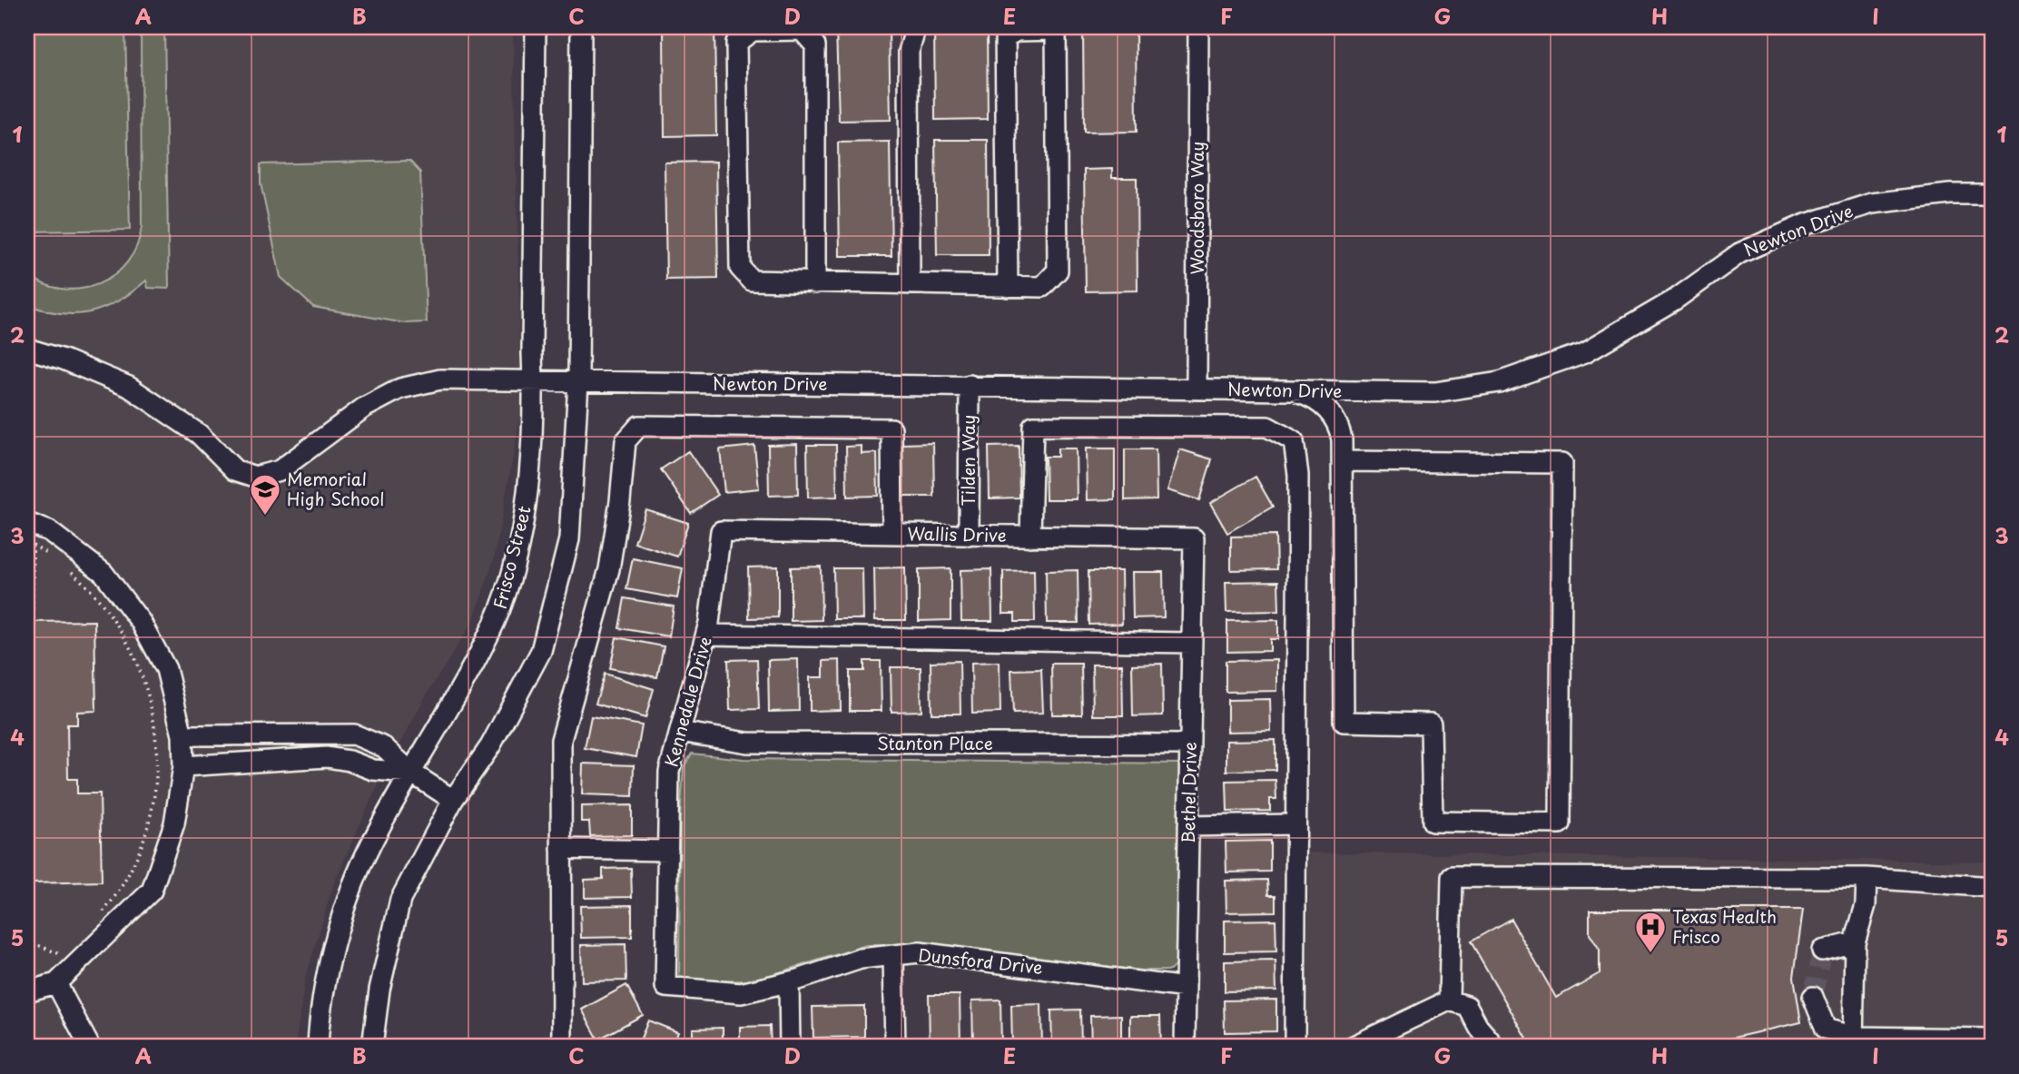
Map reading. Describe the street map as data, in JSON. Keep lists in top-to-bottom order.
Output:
{
  "streets": {
    "street": [
      "Woodsboro Way",
      "Newton Drive",
      "Tilden Way",
      "Wallis Drive",
      "Frisco Street",
      "Kennedale Drive",
      "Stanton Place",
      "Bethel Drive",
      "Dunsford Drive"
    ]
  },
  "crossings": [
    ["Woodsboro Way", "Newton Drive"],
    ["Newton Drive", "Tilden Way"],
    ["Newton Drive", "Frisco Street"],
    ["Tilden Way", "Wallis Drive"],
    ["Wallis Drive", "Kennedale Drive"],
    ["Wallis Drive", "Bethel Drive"],
    ["Kennedale Drive", "Stanton Place"],
    ["Kennedale Drive", "Dunsford Drive"],
    ["Stanton Place", "Bethel Drive"],
    ["Bethel Drive", "Dunsford Drive"]
  ],
  "places": {
    "school or university": ["Memorial High School"],
    "hospital": ["Texas Health Frisco"]
  },
  "grid": {
    "columns": [
      "A",
      "B",
      "C",
      "D",
      "E",
      "F",
      "G",
      "H",
      "I"
    ],
    "rows": [
      "1",
      "2",
      "3",
      "4",
      "5"
    ]
  }
}
